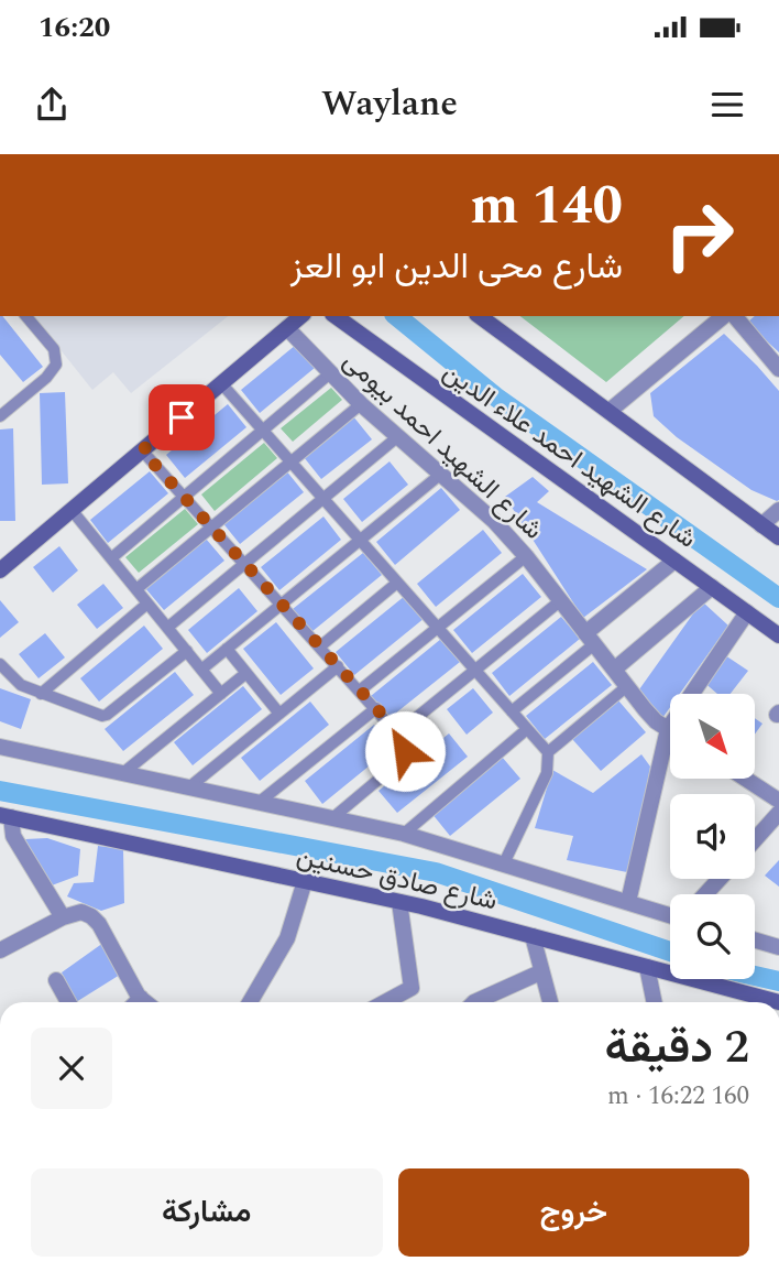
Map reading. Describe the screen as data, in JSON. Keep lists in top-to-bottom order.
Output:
{
  "streets": {
    "street": ["شارع الشهيد احمد بيومى", "شارع الشهيد احمد علاء الدين", "شارع صادق حسنين"]
  },
  "north": "bottom right",
  "page": {
    "status": "16:20",
    "header": "Waylane",
    "turn": ["140 m", "شارع محى الدين ابو العز"],
    "heading": ["2 دقيقة", "160 m · 16:22"],
    "buttons": ["خروج", "مشاركة"]
  }
}
